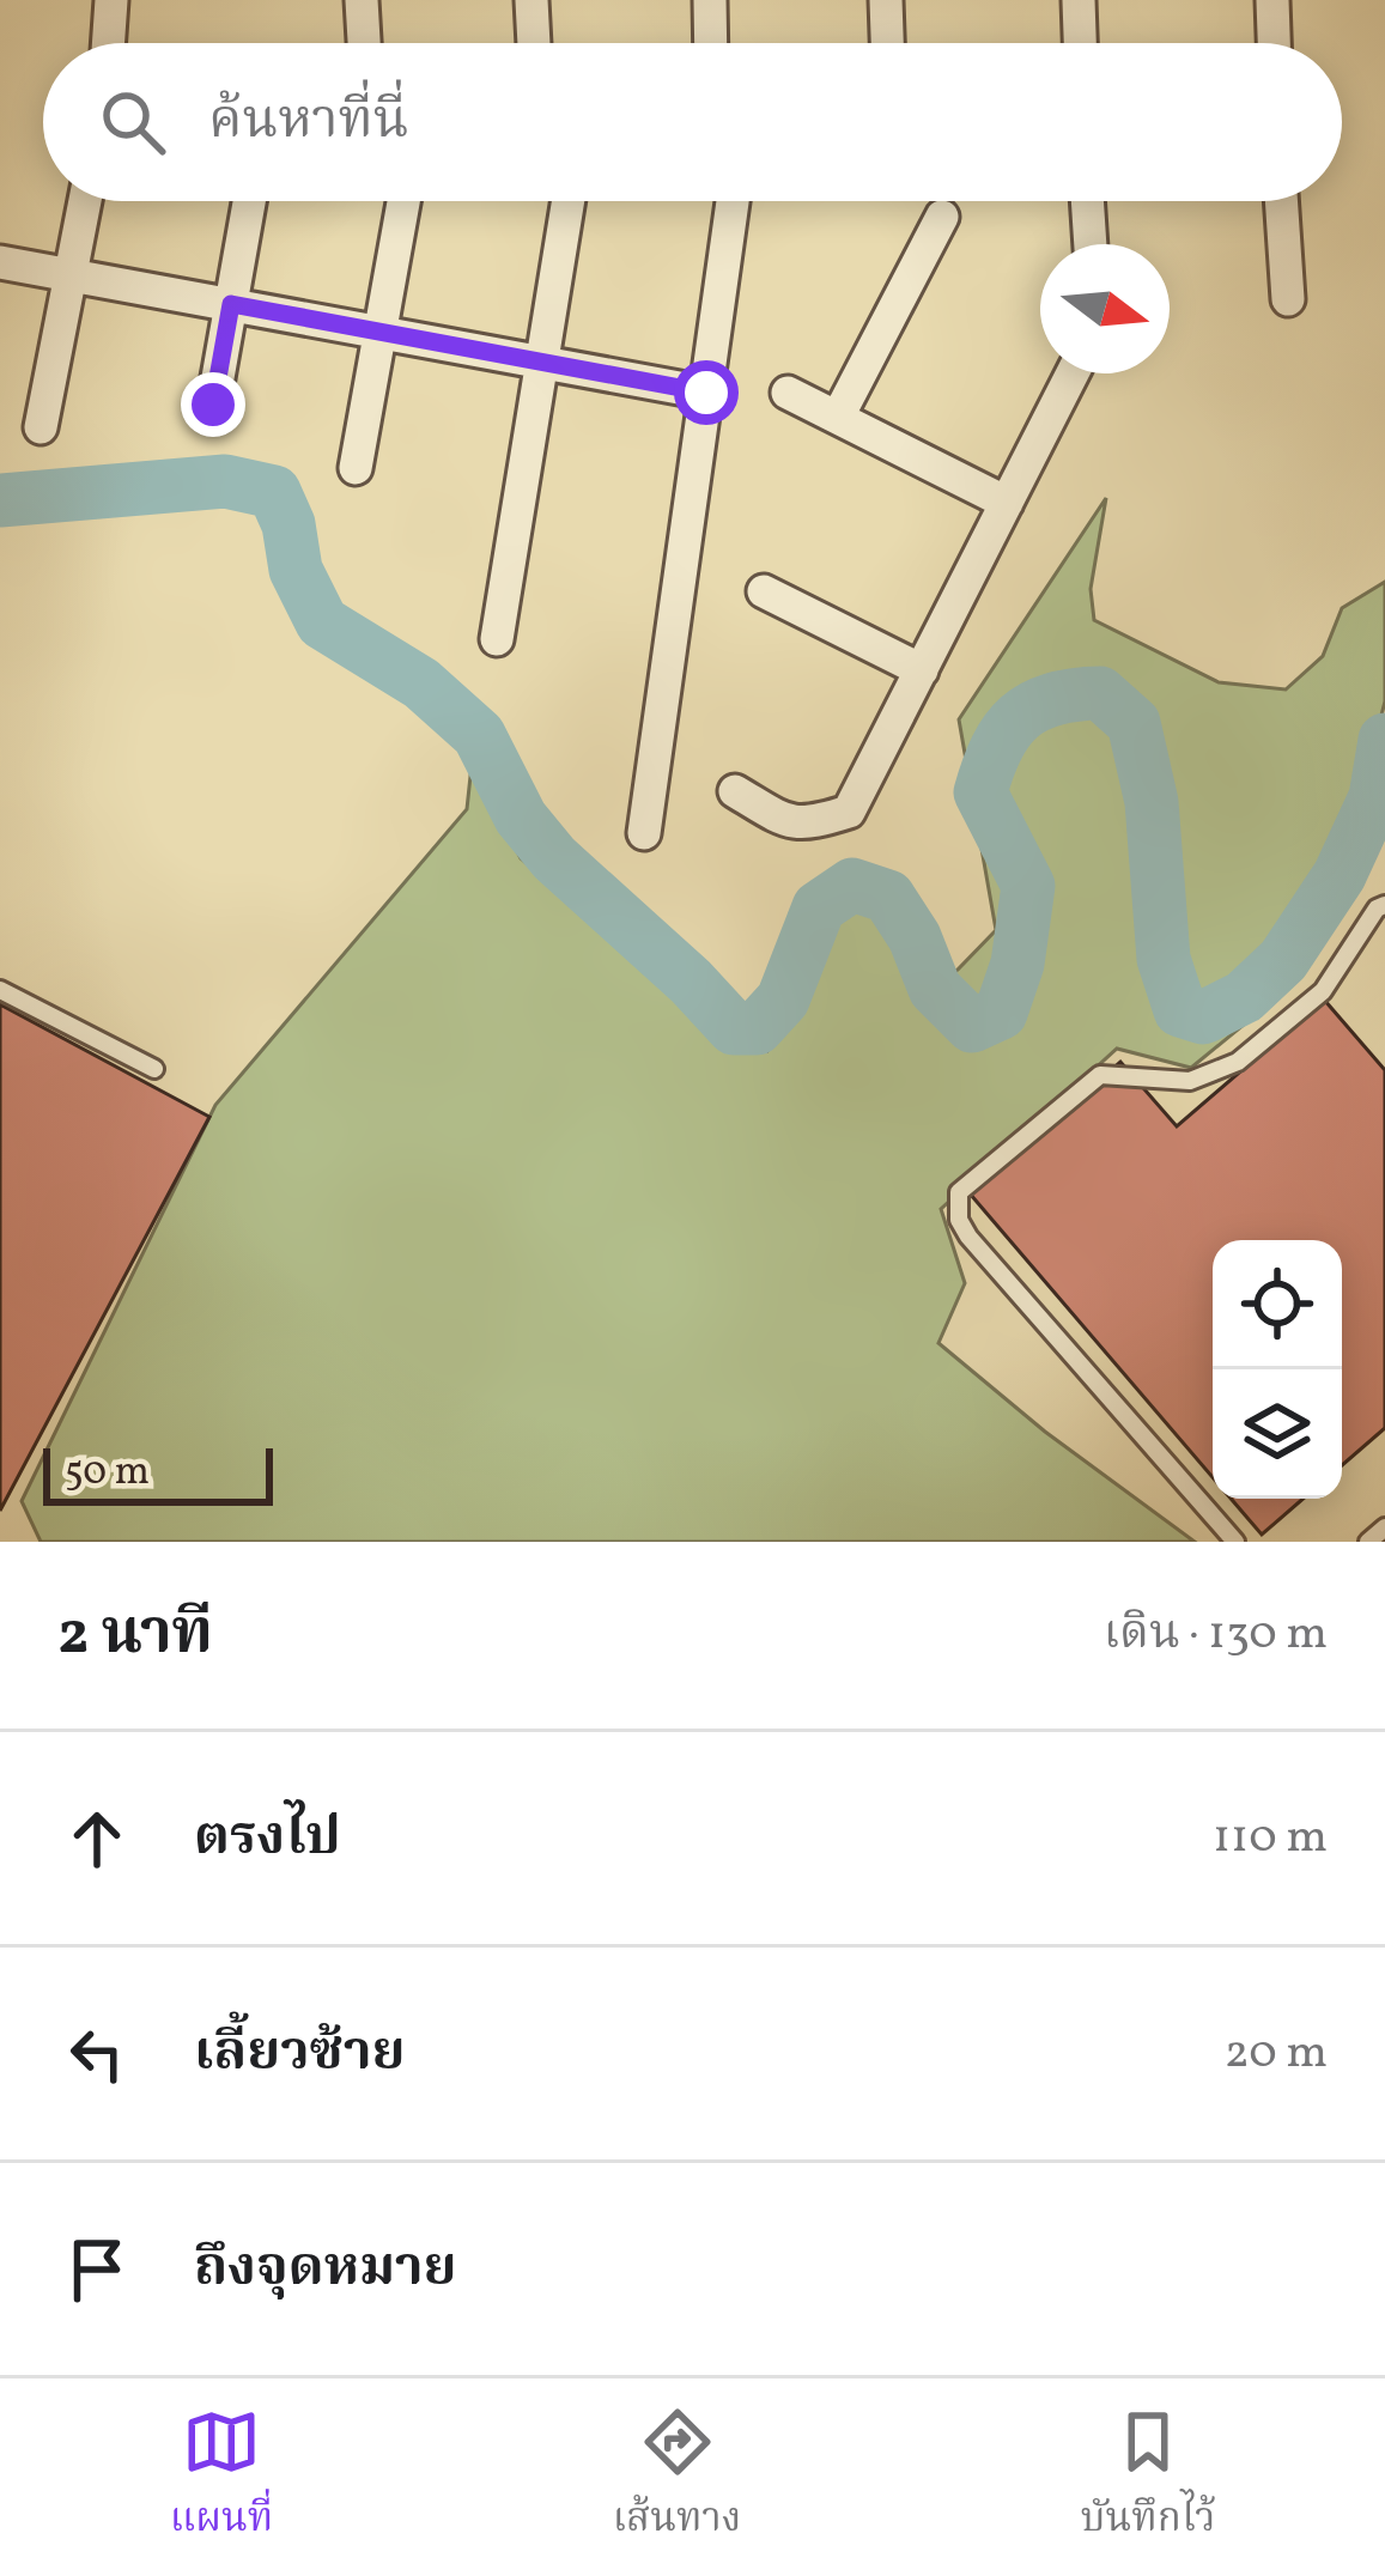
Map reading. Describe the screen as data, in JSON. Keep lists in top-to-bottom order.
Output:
{
  "scale_bar": "50 m",
  "north": "right",
  "page": {
    "search": "ค้นหาที่นี่",
    "scale": "50 m",
    "heading": ["2 นาที", "เดิน · 130 m"],
    "list": [
      ["ตรงไป", "110 m"],
      ["เลี้ยวซ้าย", "20 m"],
      "ถึงจุดหมาย"
    ],
    "nav": ["แผนที่", "เส้นทาง", "บันทึกไว้"]
  }
}
